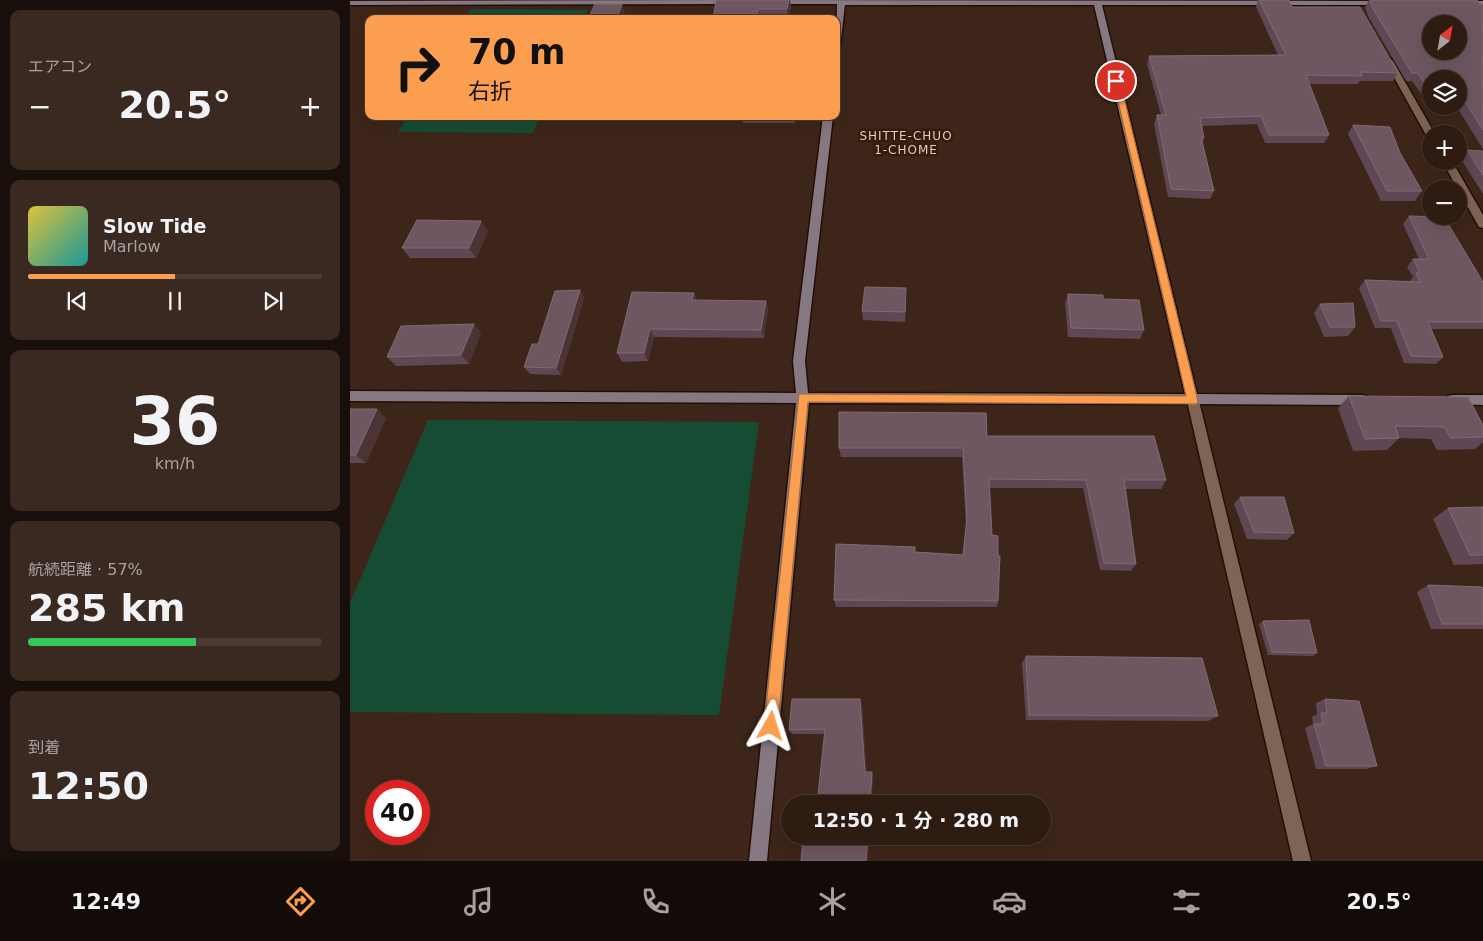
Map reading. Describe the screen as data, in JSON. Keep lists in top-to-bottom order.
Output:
{
  "districts": ["SHITTE-CHUO 1-CHOME"],
  "north": "top right",
  "page": {
    "tile": [
      "エアコン",
      ["36", "km/h"],
      ["航続距離 · 57%", "285 km"],
      ["到着", "12:50"]
    ],
    "map_buttons": ["+", "−"],
    "turn": ["70 m", "右折"],
    "heat": ["−", "20.5°", "+"],
    "song": ["Slow Tide", "Marlow"],
    "limit": "40",
    "trip": "12:50 · 1 分 · 280 m",
    "tabs": ["12:49", "20.5°"]
  }
}
